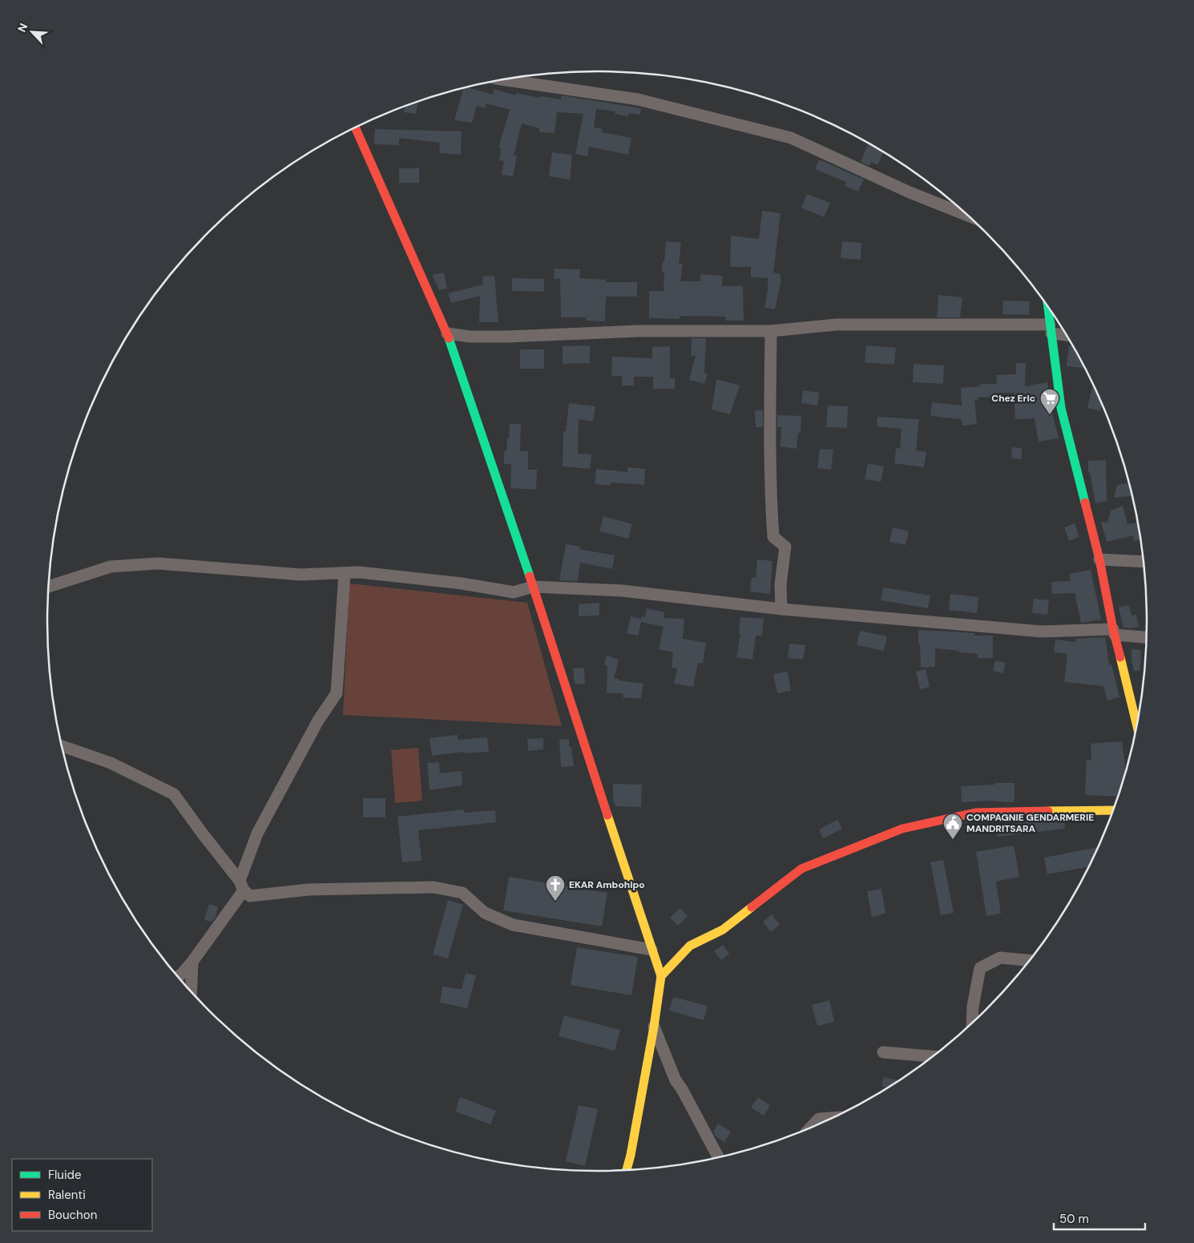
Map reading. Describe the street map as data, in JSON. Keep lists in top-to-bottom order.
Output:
{
  "places": {
    "supermarket": ["Chez Eric"],
    "public building": ["COMPAGNIE GENDARMERIE MANDRITSARA"],
    "church": ["EKAR Ambohipo"]
  },
  "legend": ["Fluide", "Ralenti", "Bouchon"],
  "scale_bar": "50 m",
  "north": "top left"
}
